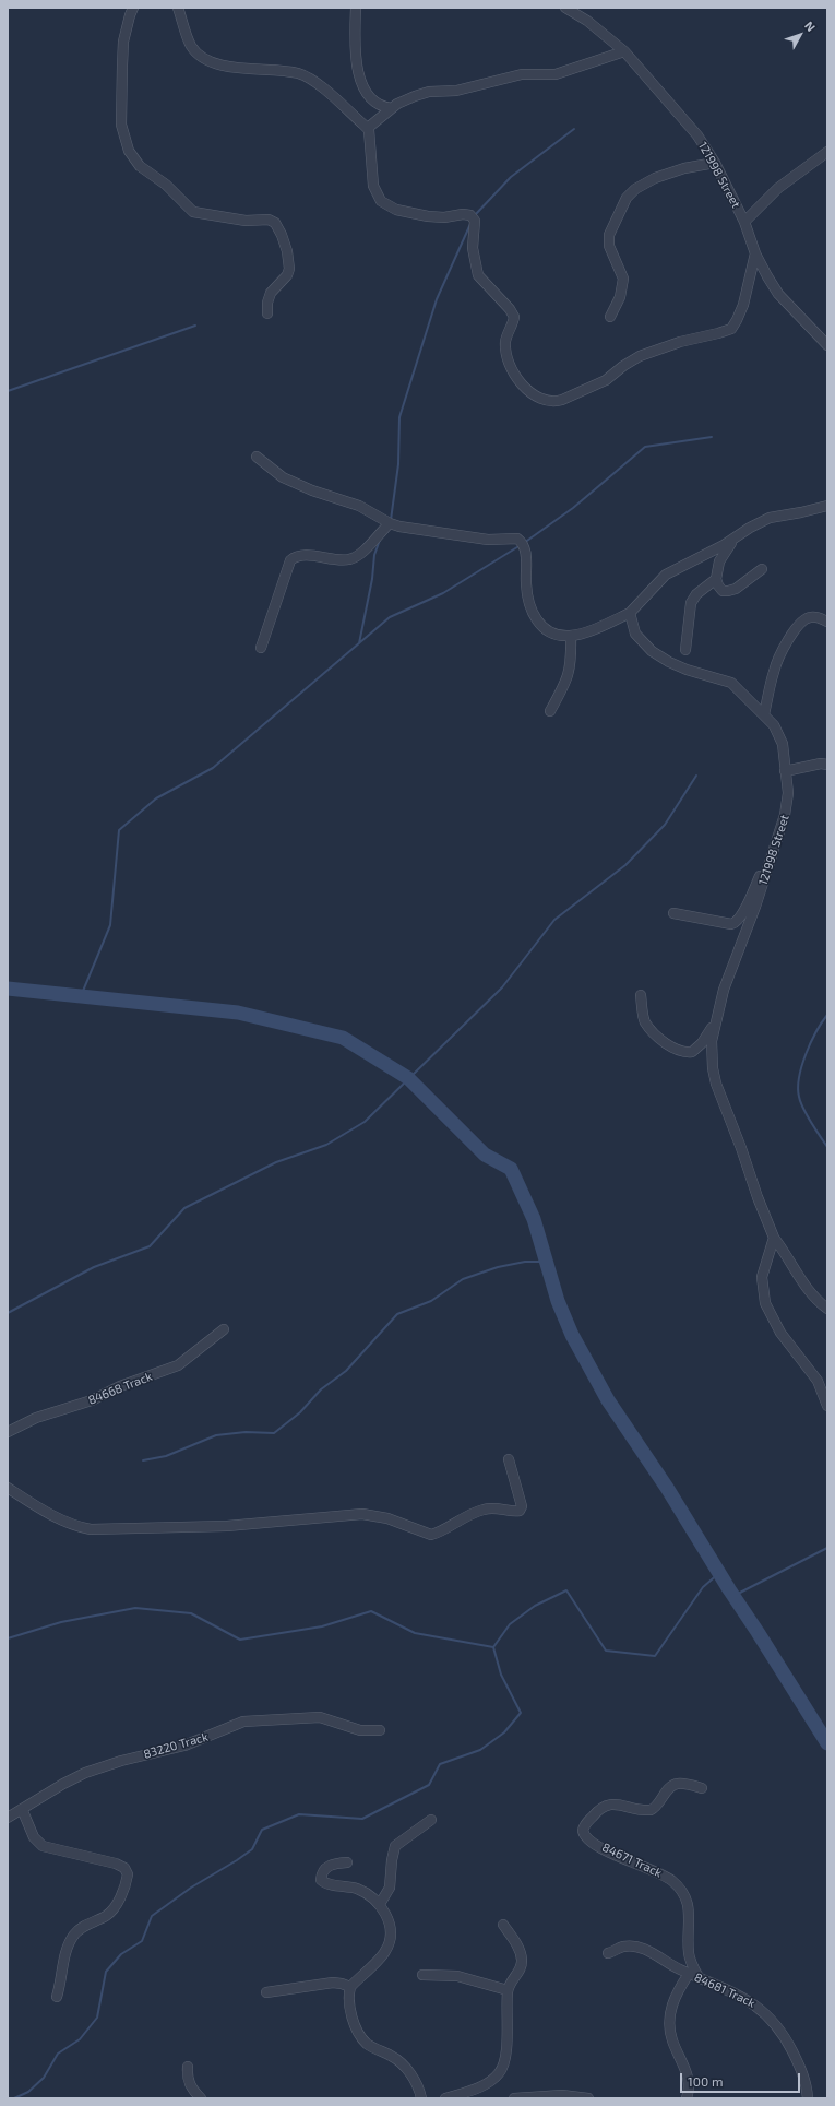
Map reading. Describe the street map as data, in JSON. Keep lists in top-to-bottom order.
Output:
{
  "streets": {
    "street": [
      "121998 Street",
      "84668 Track",
      "83220 Track",
      "84671 Track",
      "84681 Track"
    ]
  },
  "crossings": [
    ["84671 Track", "84681 Track"]
  ],
  "scale_bar": "100 m",
  "north": "top right"
}
